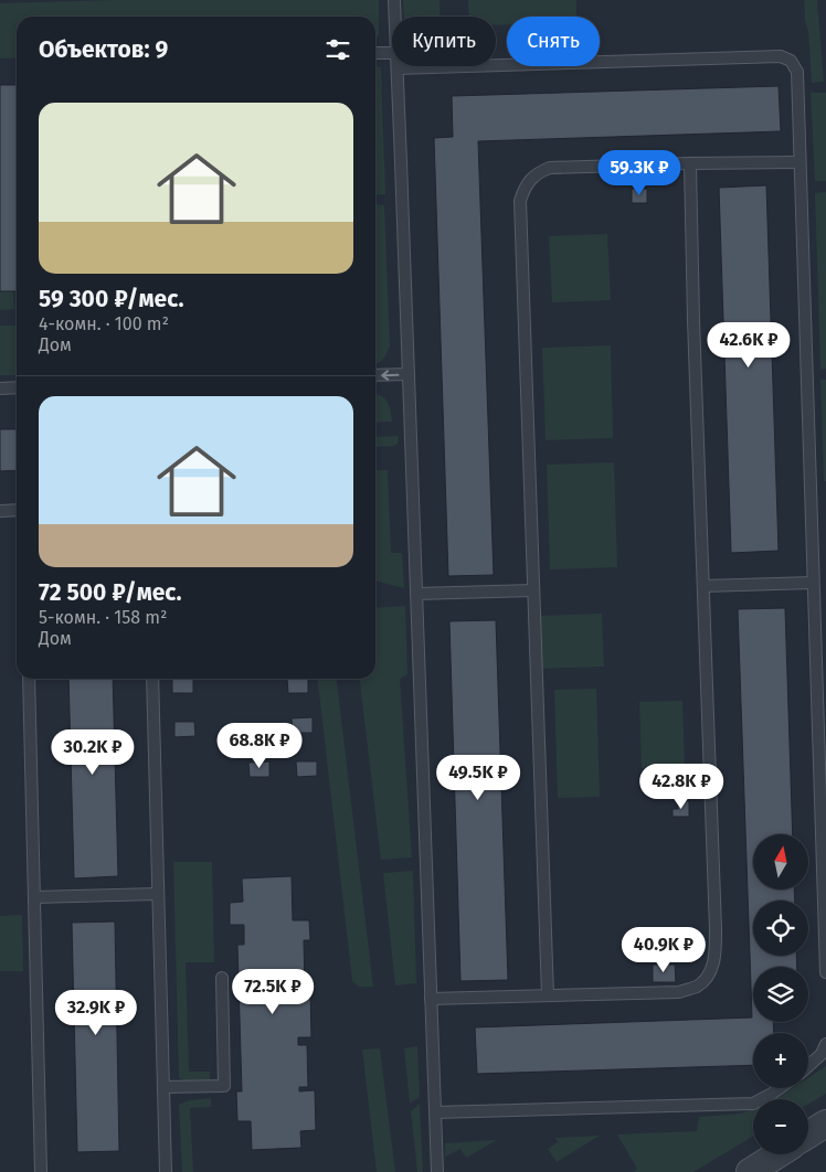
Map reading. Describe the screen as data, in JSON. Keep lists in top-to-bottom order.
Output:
{
  "north": "top",
  "page": {
    "chip": ["Купить", "Снять"],
    "heading": "Объектов: 9",
    "list": [
      {
        "name": "59 300 ₽/мес.",
        "note": "4-комн. · 100 m² · Дом"
      },
      {
        "name": "72 500 ₽/мес.",
        "note": "5-комн. · 158 m² · Дом"
      }
    ],
    "price": [
      "59.3K ₽",
      "42.6K ₽",
      "68.8K ₽",
      "30.2K ₽",
      "49.5K ₽",
      "42.8K ₽",
      "40.9K ₽",
      "72.5K ₽",
      "32.9K ₽"
    ],
    "map_buttons": ["+", "−"]
  }
}
